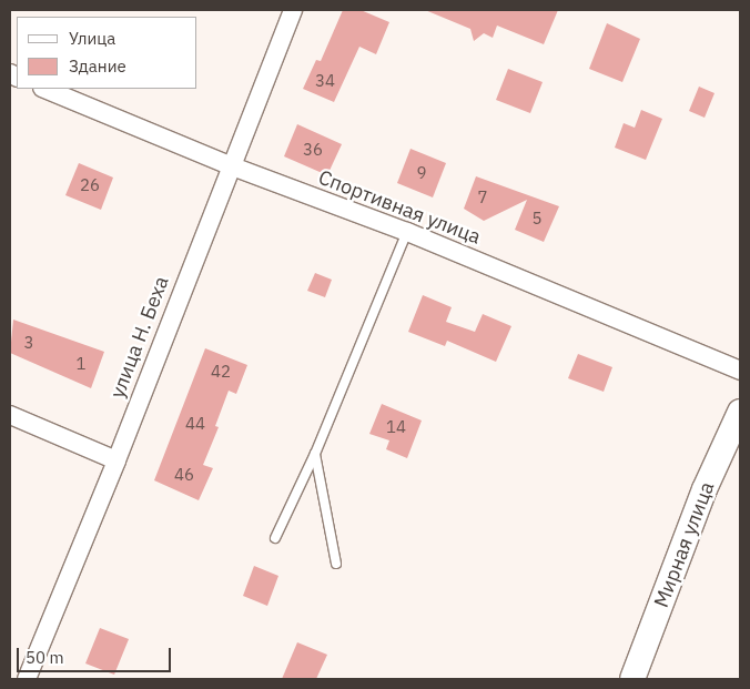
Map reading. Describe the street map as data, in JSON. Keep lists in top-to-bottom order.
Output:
{
  "streets": {
    "street": ["Спортивная улица", "улица Н. Беха", "Мирная улица"]
  },
  "crossings": [
    ["Спортивная улица", "улица Н. Беха"]
  ],
  "house_numbers": [
    "34",
    "36",
    "9",
    "26",
    "7",
    "5",
    "3",
    "1",
    "42",
    "44",
    "14",
    "46"
  ],
  "legend": ["Улица", "Здание"],
  "scale_bar": "50 m"
}
